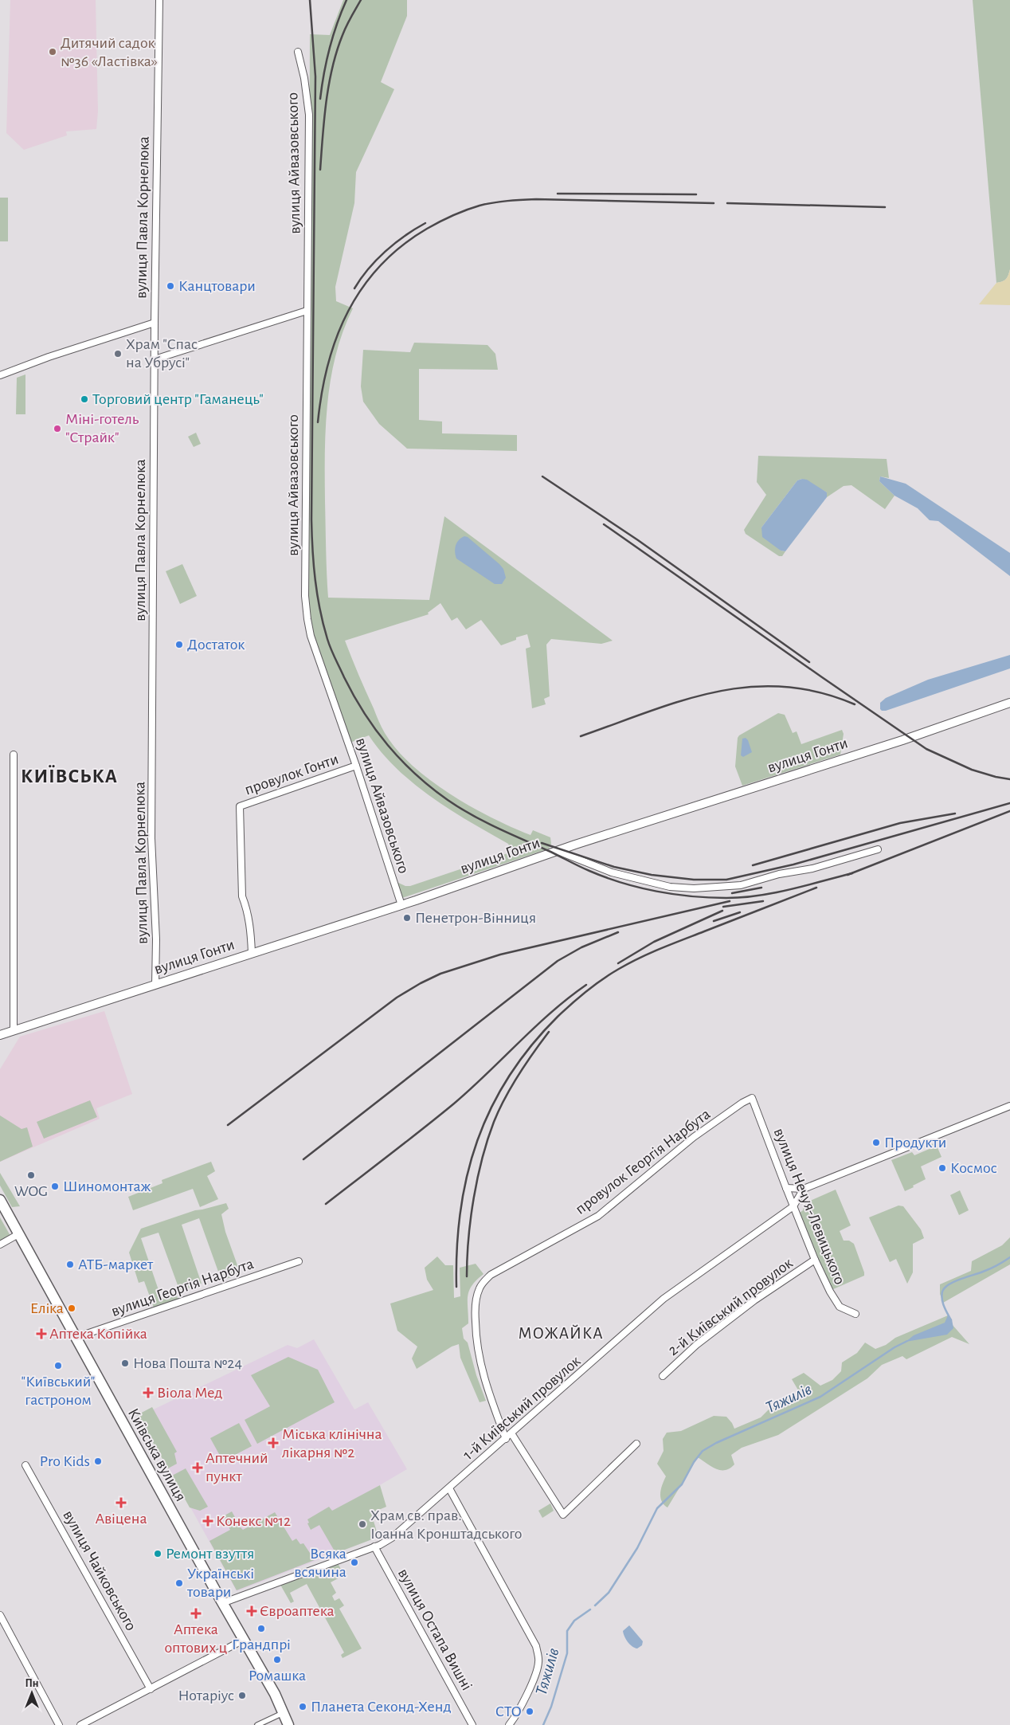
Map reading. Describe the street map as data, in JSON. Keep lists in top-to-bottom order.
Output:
{
  "streets": {
    "main road": ["Київська вулиця"],
    "street": [
      "вулиця Айвазовського",
      "вулиця Павла Корнелюка",
      "вулиця Гонти",
      "провулок Гонти",
      "провулок Георгія Нарбута",
      "вулиця Нечуя-Левицького",
      "вулиця Георгія Нарбута",
      "2-й Київський провулок",
      "1-й Київський провулок",
      "вулиця Чайковського",
      "вулиця Остапа Вишні"
    ]
  },
  "crossings": [
    ["вулиця Айвазовського", "вулиця Гонти"],
    ["вулиця Айвазовського", "провулок Гонти"],
    ["вулиця Павла Корнелюка", "вулиця Гонти"],
    ["вулиця Гонти", "провулок Гонти"],
    ["провулок Георгія Нарбута", "вулиця Нечуя-Левицького"],
    ["провулок Георгія Нарбута", "1-й Київський провулок"],
    ["вулиця Нечуя-Левицького", "2-й Київський провулок"],
    ["вулиця Нечуя-Левицького", "1-й Київський провулок"],
    ["вулиця Георгія Нарбута", "Київська вулиця"],
    ["1-й Київський провулок", "Київська вулиця"],
    ["1-й Київський провулок", "вулиця Остапа Вишні"]
  ],
  "districts": ["КИЇВСЬКА", "МОЖАЙКА"],
  "water": ["Тяжилів"],
  "places": {
    "other": [
      "Дитячий садок №36 «Ластівка»",
      "Канцтовари",
      "Храм \"Спас на Убрусі\"",
      "Торговий центр \"Гаманець\"",
      "Міні-готель \"Страйк\"",
      "Достаток",
      "Пенетрон-Вінниця",
      "Продукти",
      "Космос",
      "WOG",
      "Шиномонтаж",
      "АТБ-маркет",
      "Еліка",
      "Нова Пошта №24",
      "\"Київський\" гастроном",
      "Pro Kids",
      "Храм св. прав. Іоанна Кронштадського",
      "Ремонт взуття",
      "Всяка всячина",
      "Українські товари",
      "Грандпрі",
      "Ромашка",
      "Нотаріус",
      "Планета Секонд-Хенд",
      "СТО"
    ],
    "health": [
      "Аптека Копійка",
      "Віола Мед",
      "Міська клінічна лікарня №2",
      "Аптечний пункт",
      "Авіцена",
      "Конекс №12",
      "Євроаптека",
      "Аптека оптових ц"
    ]
  },
  "north": "top"
}
